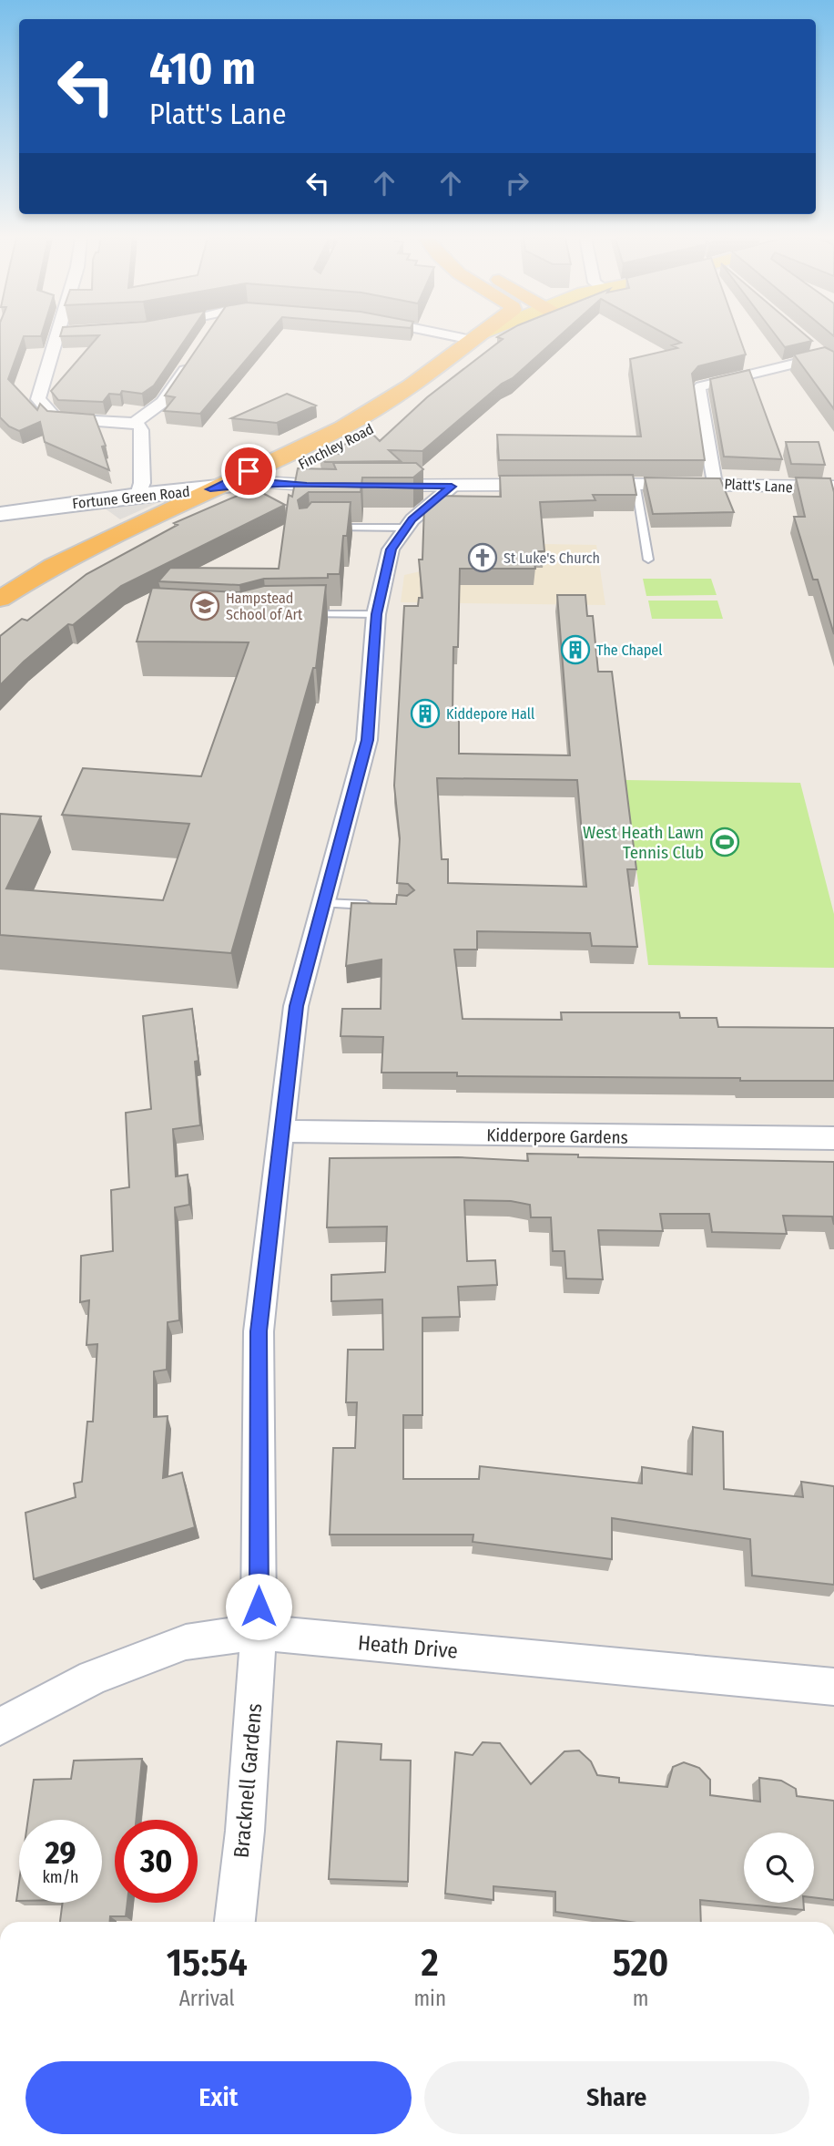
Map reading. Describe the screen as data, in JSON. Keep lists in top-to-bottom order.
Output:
{
  "streets": {
    "highway": ["Finchley Road"],
    "main road": ["Fortune Green Road"],
    "street": [
      "Platt's Lane",
      "Kidderpore Gardens",
      "Heath Drive",
      "Bracknell Gardens"
    ]
  },
  "crossings": [
    ["Finchley Road", "Platt's Lane"],
    ["Finchley Road", "Fortune Green Road"],
    ["Platt's Lane", "Fortune Green Road"],
    ["Platt's Lane", "Bracknell Gardens"],
    ["Kidderpore Gardens", "Bracknell Gardens"],
    ["Heath Drive", "Bracknell Gardens"]
  ],
  "places": {
    "church": ["St Luke's Church"],
    "school or university": ["Hampstead School of Art"],
    "building": ["The Chapel", "Kiddepore Hall"],
    "sports": ["West Heath Lawn Tennis Club"]
  },
  "page": {
    "turn": ["410 m", "Platt's Lane"],
    "speed": "29 km/h",
    "limit": "30",
    "eta": [
      "15:54",
      "Arrival",
      "2",
      "min",
      "520",
      "m"
    ],
    "buttons": ["Exit", "Share"]
  }
}
